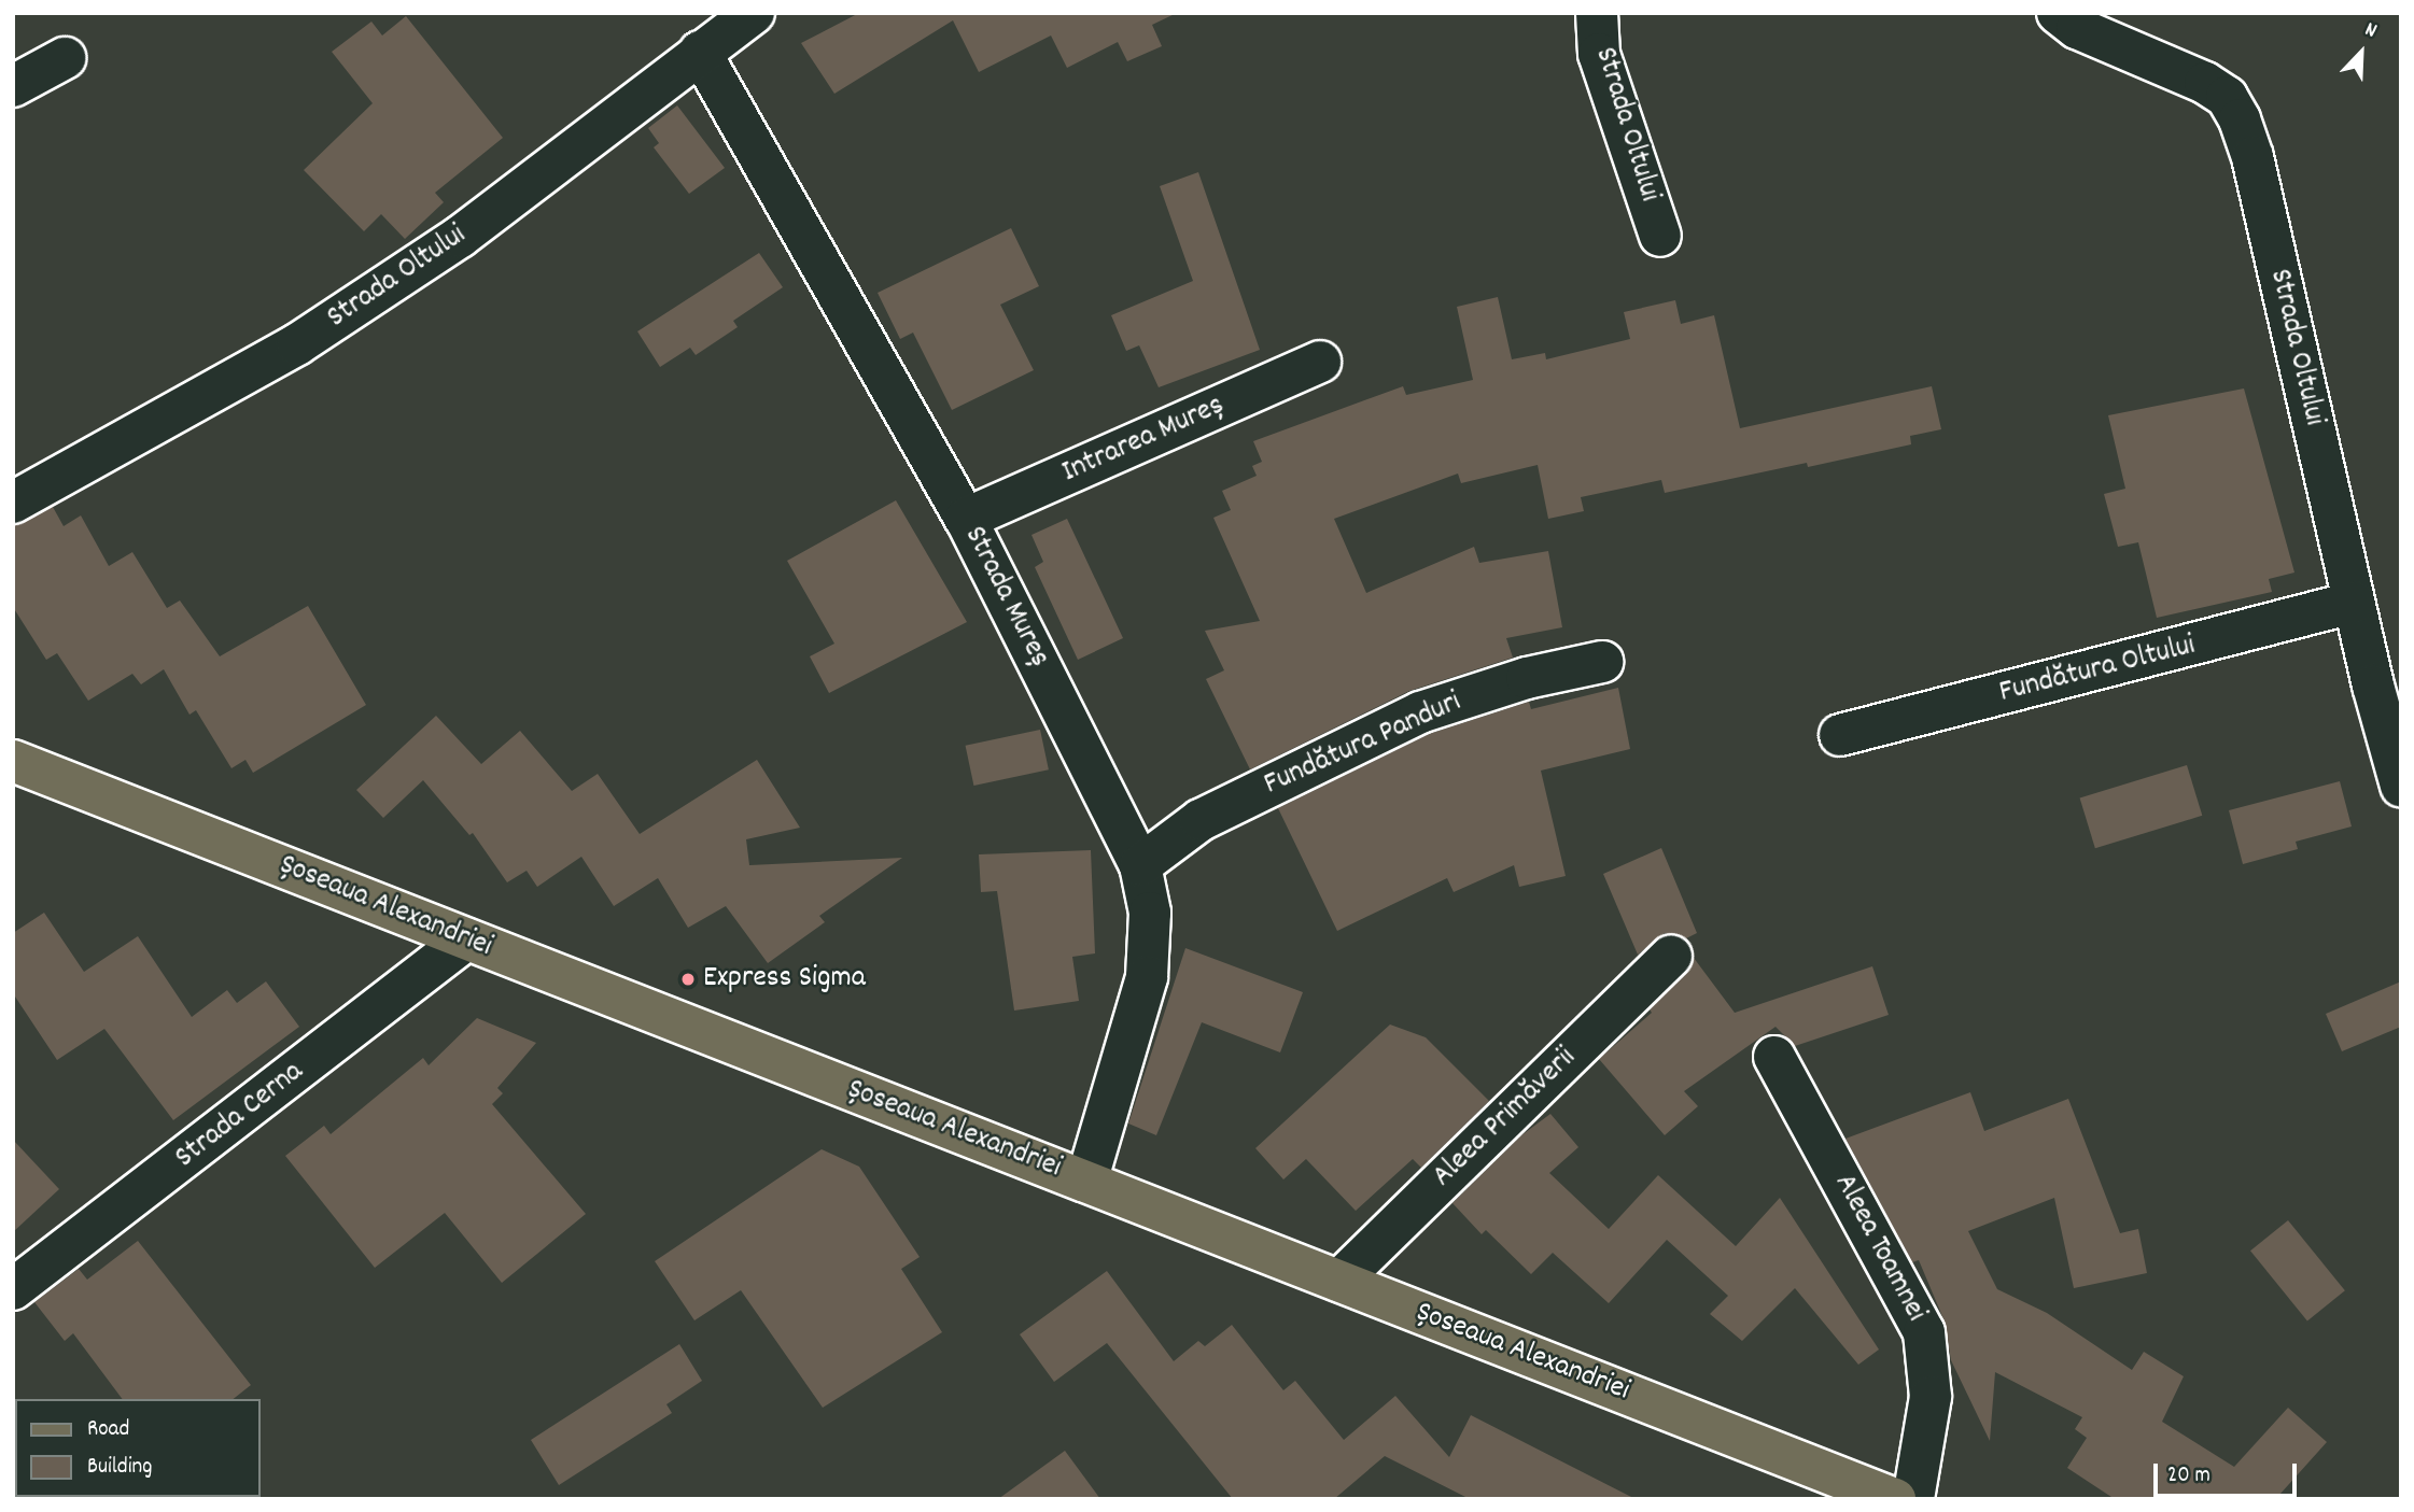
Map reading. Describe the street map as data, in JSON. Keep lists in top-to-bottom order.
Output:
{
  "streets": {
    "main road": ["Șoseaua Alexandriei"],
    "street": [
      "Strada Oltului",
      "Intrarea Mureș",
      "Strada Mureș",
      "Fundătura Oltului",
      "Fundătura Panduri",
      "Strada Cerna",
      "Aleea Primăverii",
      "Aleea Toamnei"
    ]
  },
  "crossings": [
    ["Strada Oltului", "Strada Mureș"],
    ["Strada Oltului", "Fundătura Oltului"],
    ["Intrarea Mureș", "Strada Mureș"],
    ["Strada Mureș", "Fundătura Panduri"],
    ["Strada Mureș", "Șoseaua Alexandriei"],
    ["Șoseaua Alexandriei", "Strada Cerna"],
    ["Șoseaua Alexandriei", "Aleea Primăverii"]
  ],
  "places": ["Express Sigma"],
  "legend": ["Road", "Building"],
  "scale_bar": "20 m",
  "north": "top right"
}
